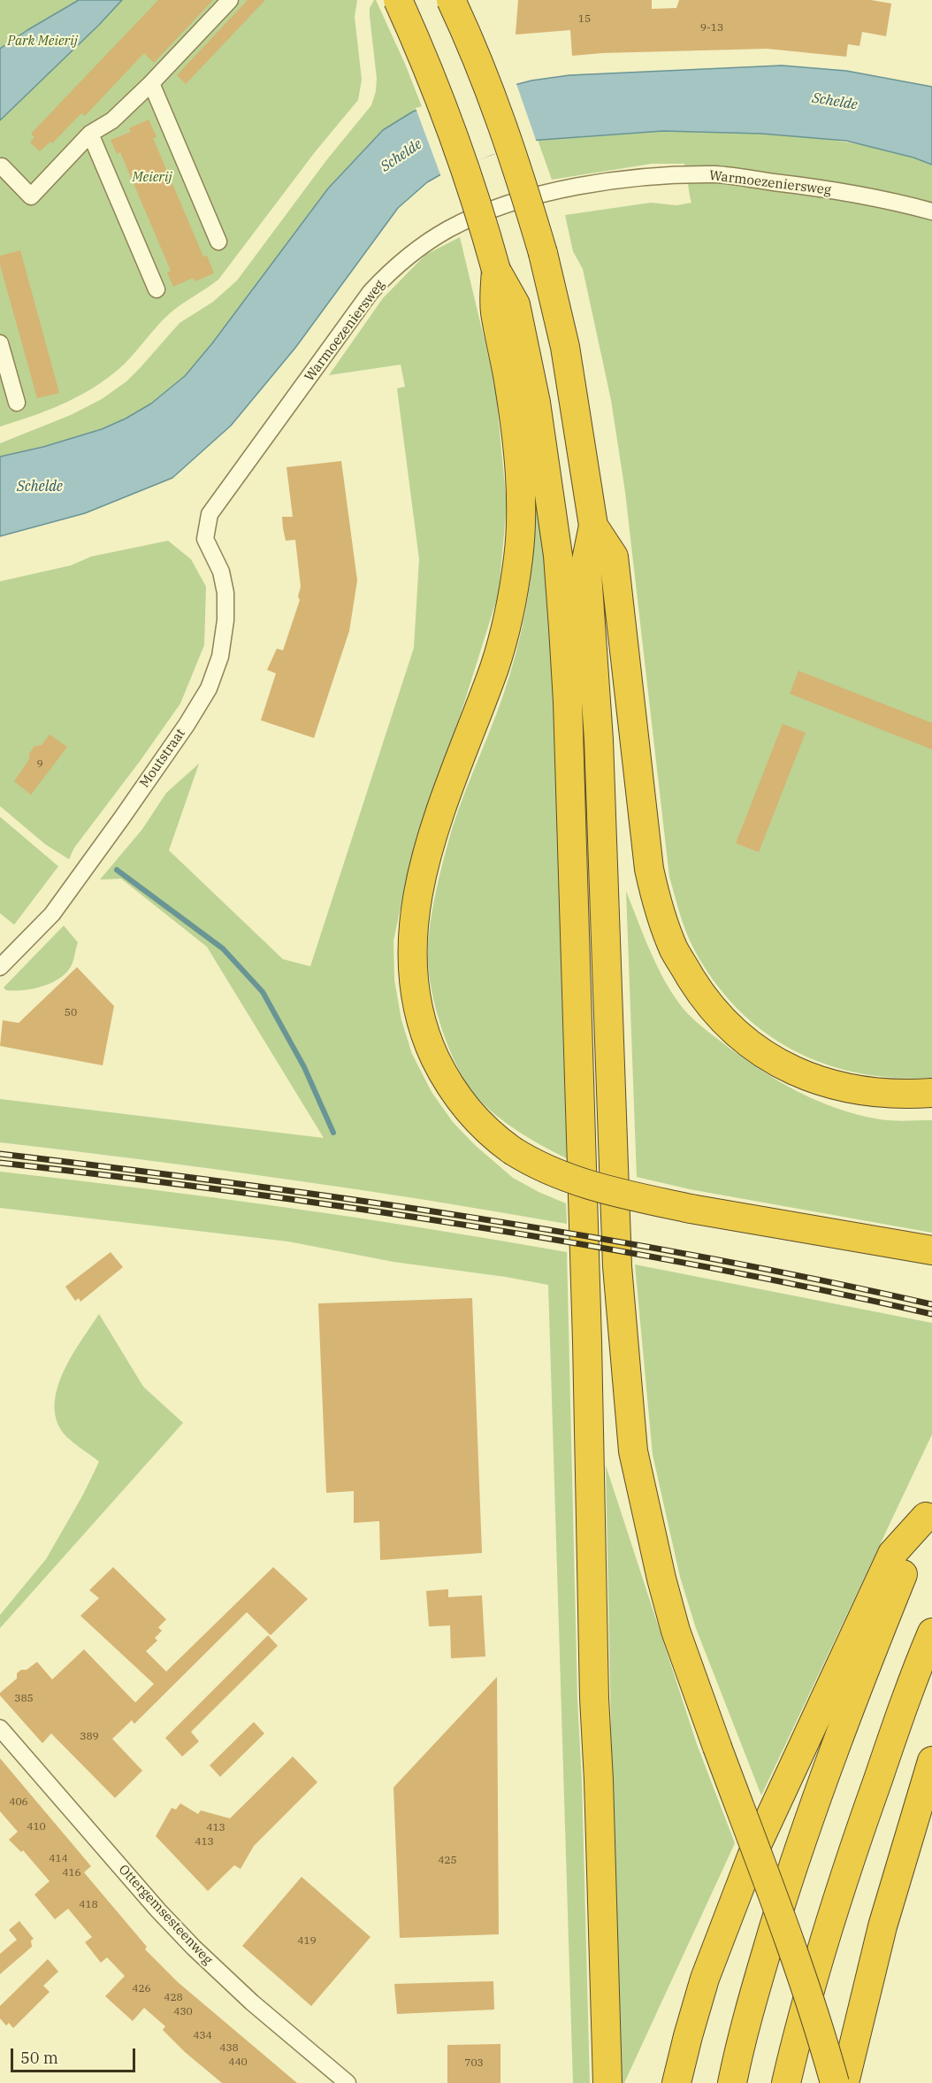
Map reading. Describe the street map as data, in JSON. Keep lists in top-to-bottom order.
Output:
{
  "streets": {
    "street": ["Warmoezeniersweg", "Moutstraat", "Ottergemsesteenweg"]
  },
  "crossings": [
    ["Warmoezeniersweg", "Moutstraat"]
  ],
  "water": ["Schelde"],
  "parks": ["Park Meierij", "Meierij"],
  "house_numbers": [
    "15",
    "9-13",
    "9",
    "50",
    "385",
    "389",
    "406",
    "410",
    "413",
    "413",
    "414",
    "425",
    "416",
    "418",
    "419",
    "426",
    "428",
    "430",
    "434",
    "438",
    "440",
    "703"
  ],
  "scale_bar": "50 m"
}
